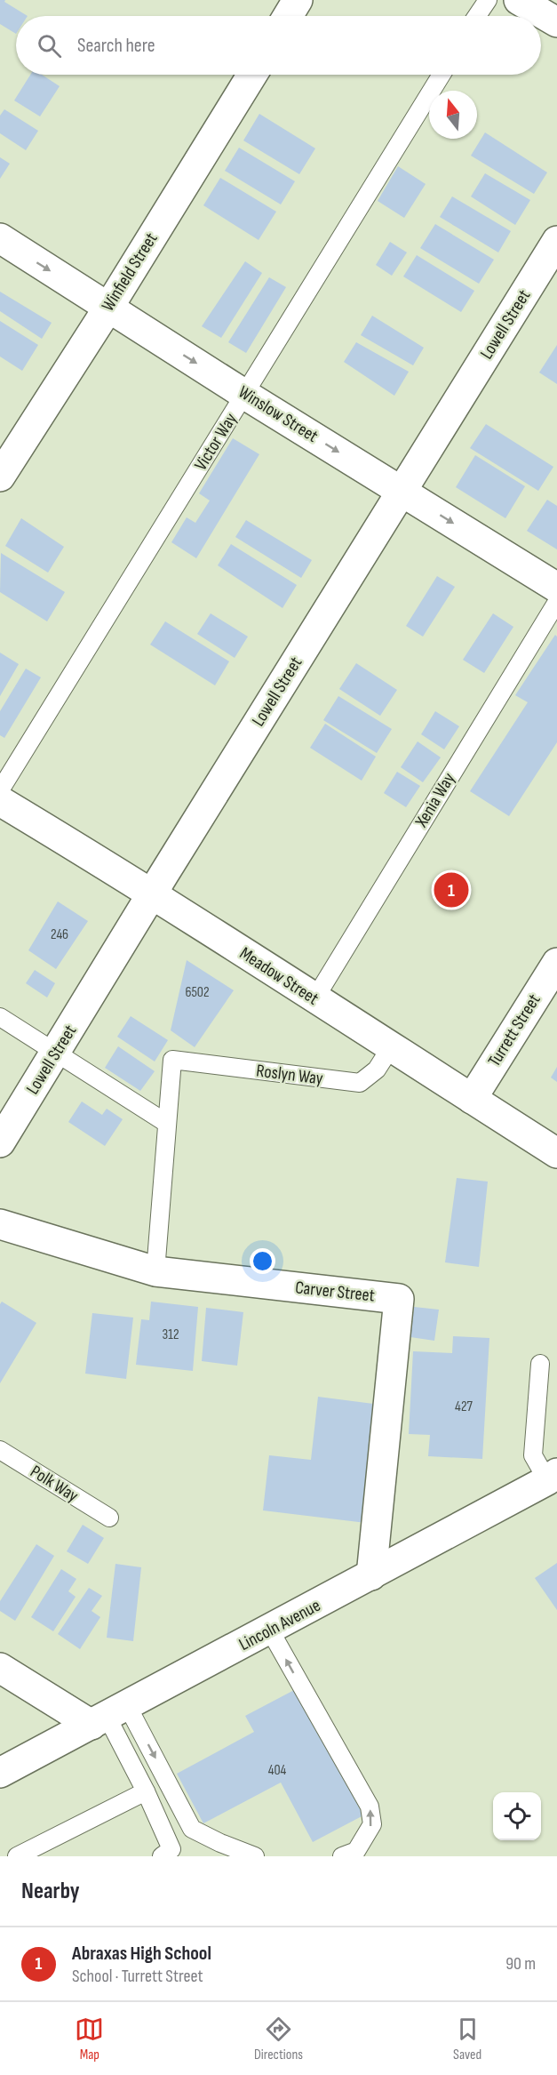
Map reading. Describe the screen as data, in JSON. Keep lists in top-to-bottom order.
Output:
{
  "streets": {
    "street": [
      "Winfield Street",
      "Lowell Street",
      "Winslow Street",
      "Meadow Street",
      "Turrett Street",
      "Carver Street",
      "Lincoln Avenue"
    ],
    "lane": [
      "Victor Way",
      "Xenia Way",
      "Roslyn Way",
      "Polk Way"
    ]
  },
  "crossings": [
    ["Winfield Street", "Winslow Street"],
    ["Lowell Street", "Winslow Street"],
    ["Lowell Street", "Meadow Street"],
    ["Winslow Street", "Victor Way"],
    ["Xenia Way", "Meadow Street"],
    ["Meadow Street", "Turrett Street"],
    ["Meadow Street", "Roslyn Way"],
    ["Carver Street", "Lincoln Avenue"]
  ],
  "one_way": ["Winslow Street"],
  "house_numbers": [
    "246",
    "6502",
    "312",
    "427",
    "404"
  ],
  "north": "top",
  "page": {
    "search": "Search here",
    "pins": "1",
    "heading": "Nearby",
    "list": [
      {
        "mark": "1",
        "name": "Abraxas High School",
        "note": "School · Turrett Street",
        "value": "90 m"
      }
    ],
    "nav": ["Map", "Directions", "Saved"]
  }
}
